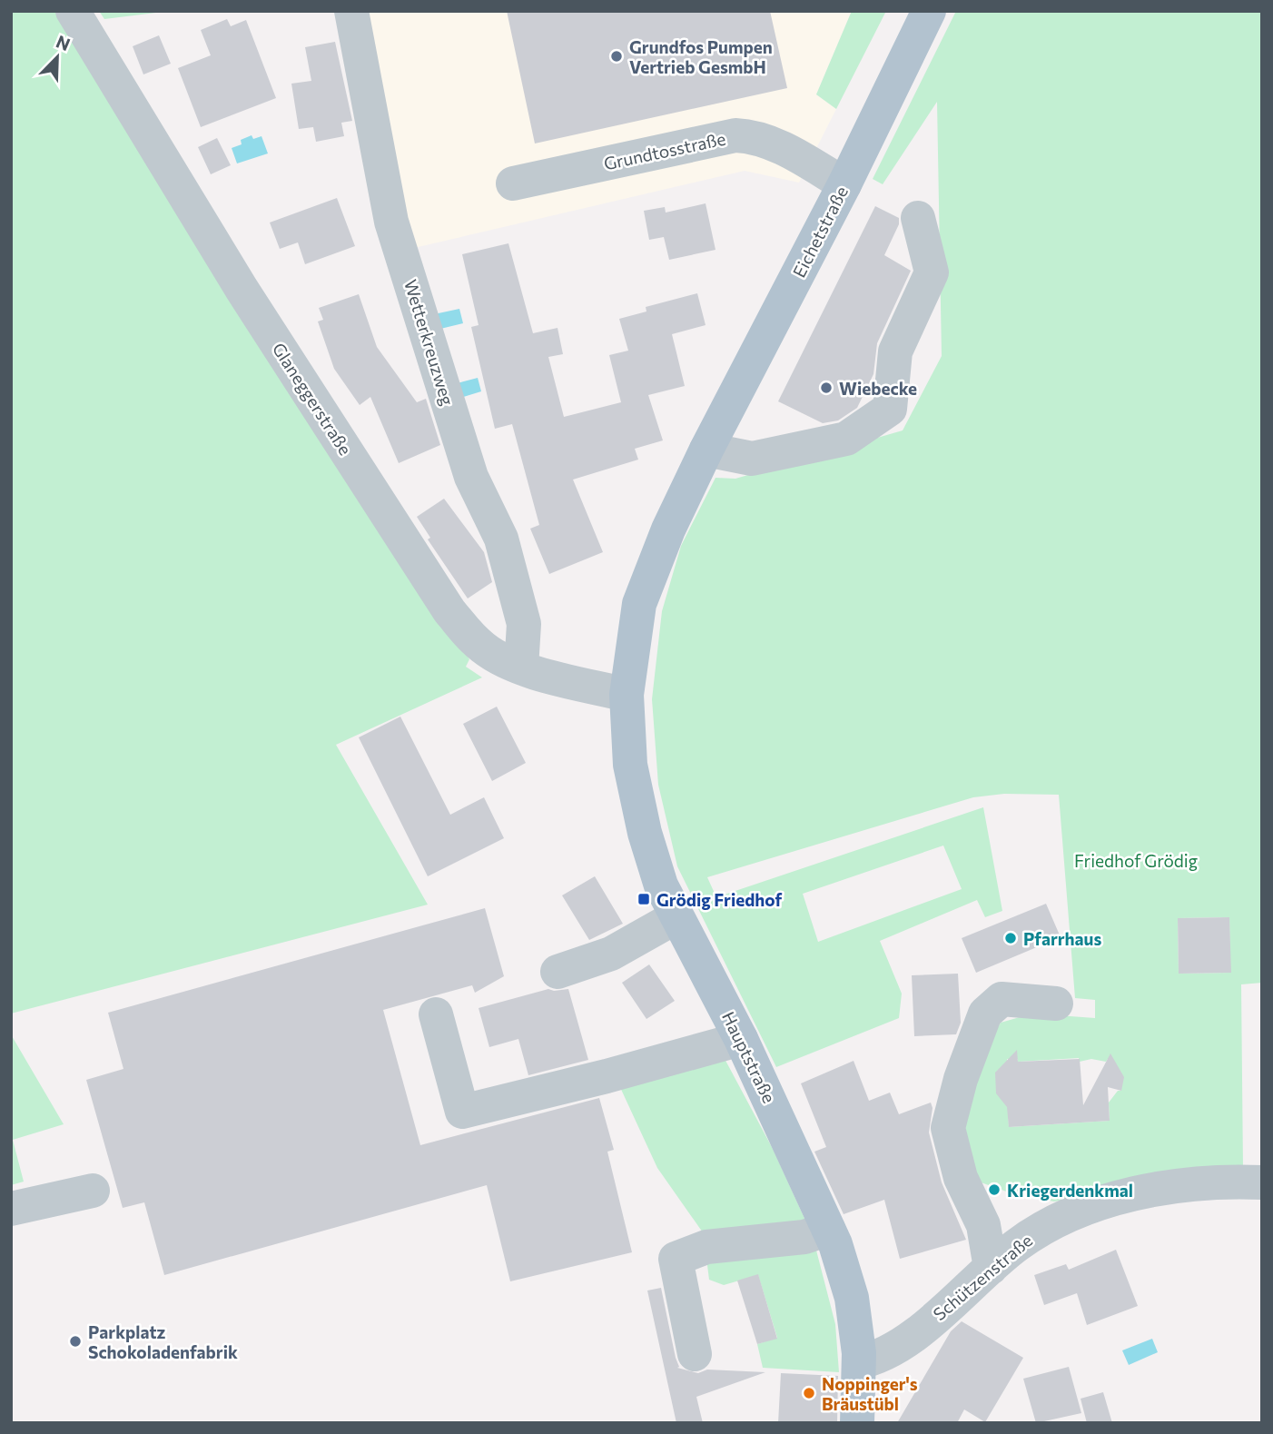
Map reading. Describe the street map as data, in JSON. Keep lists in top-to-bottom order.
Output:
{
  "streets": {
    "main road": ["Eichetstraße", "Hauptstraße"],
    "street": [
      "Grundtosstraße",
      "Wetterkreuzweg",
      "Glaneggerstraße",
      "Schützenstraße"
    ]
  },
  "crossings": [
    ["Grundtosstraße", "Eichetstraße"],
    ["Eichetstraße", "Glaneggerstraße"],
    ["Eichetstraße", "Hauptstraße"],
    ["Wetterkreuzweg", "Glaneggerstraße"],
    ["Glaneggerstraße", "Hauptstraße"],
    ["Hauptstraße", "Schützenstraße"]
  ],
  "parks": ["Friedhof Grödig"],
  "places": {
    "other": [
      "Grundfos Pumpen Vertrieb GesmbH",
      "Wiebecke",
      "Pfarrhaus",
      "Kriegerdenkmal",
      "Parkplatz Schokoladenfabrik",
      "Noppinger's Bräustübl"
    ],
    "transit": ["Grödig Friedhof"]
  },
  "north": "top right"
}
